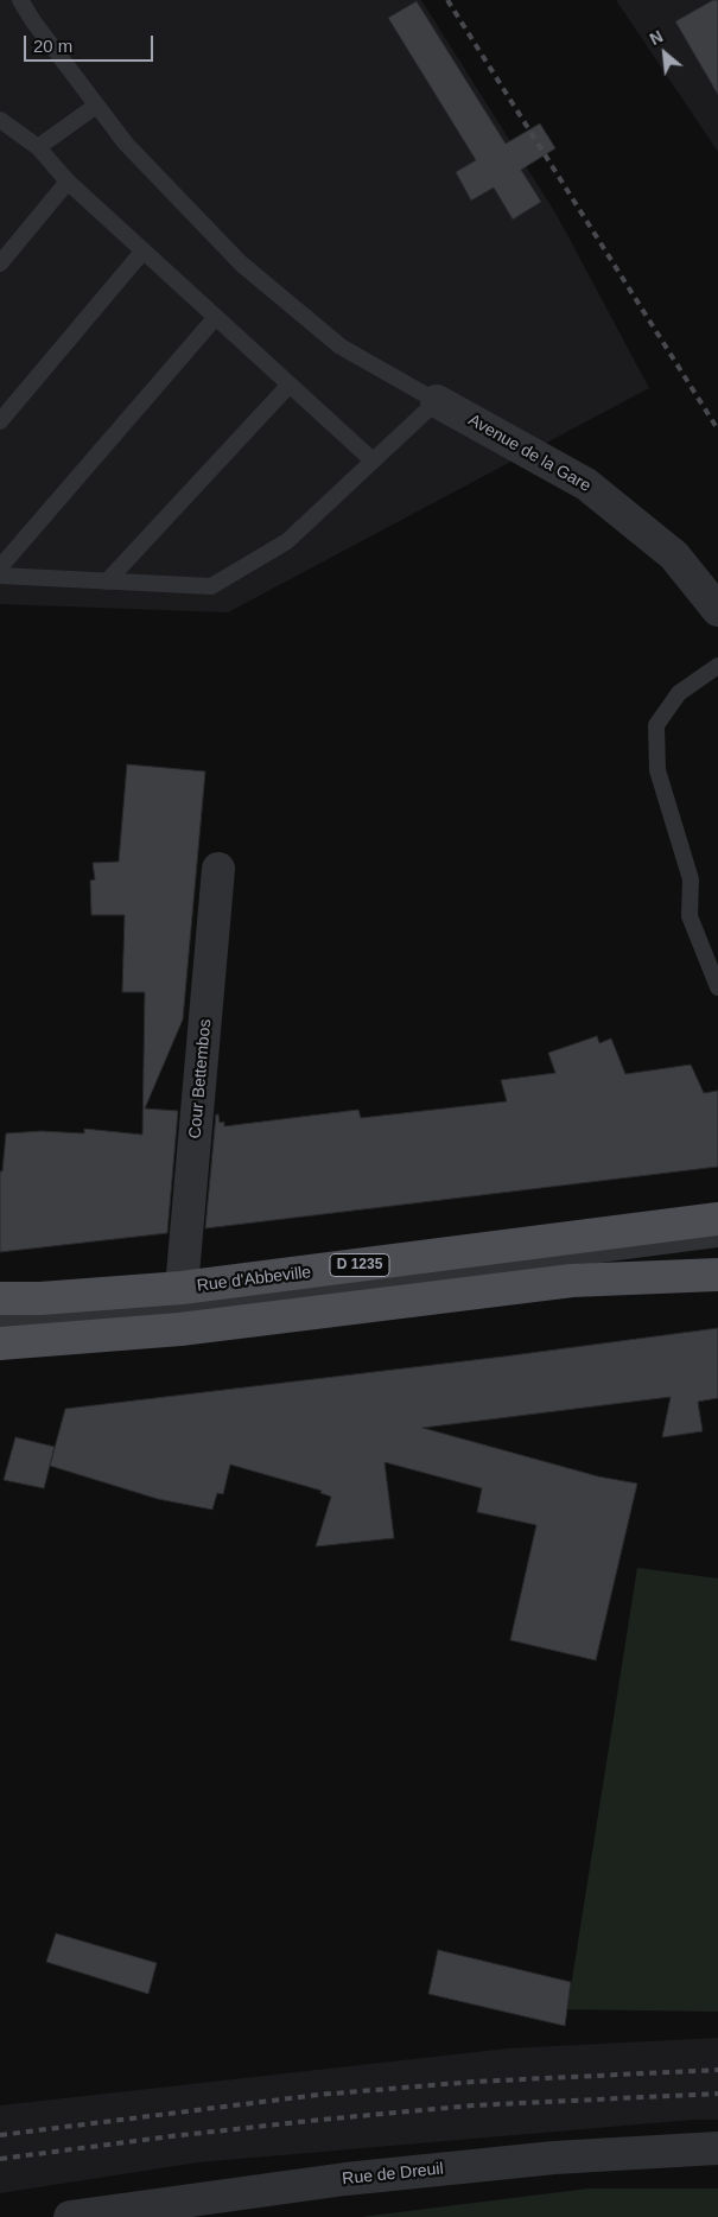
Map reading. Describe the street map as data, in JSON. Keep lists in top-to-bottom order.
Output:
{
  "streets": {
    "main road": ["D 1235", "Rue d'Abbeville"],
    "street": ["Avenue de la Gare", "Cour Bettembos", "Rue de Dreuil"]
  },
  "crossings": [
    ["Cour Bettembos", "Rue d'Abbeville"]
  ],
  "scale_bar": "20 m",
  "north": "top left"
}
